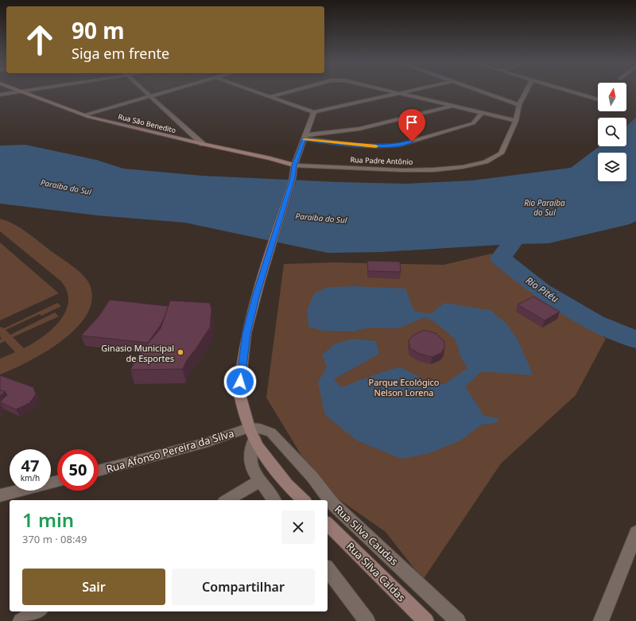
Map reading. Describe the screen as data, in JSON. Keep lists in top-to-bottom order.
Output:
{
  "streets": {
    "main road": ["Rua São Benedito", "Rua Silva Caldas"],
    "street": ["Rua Padre Antônio", "Rua Afonso Pereira da Silva", "Rua Silva Caudas"]
  },
  "crossings": [
    ["Rua São Benedito", "Rua Padre Antônio"],
    ["Rua Afonso Pereira da Silva", "Rua Silva Caudas"]
  ],
  "water": ["Paraiba do Sul", "Rio Paraíba do Sul", "Rio Pitéu"],
  "parks": ["Parque Ecológico Nelson Lorena"],
  "places": ["Ginasio Municipal de Esportes"],
  "north": "top",
  "page": {
    "turn": ["90 m", "Siga em frente"],
    "speed": "47 km/h",
    "limit": "50",
    "heading": ["1 min", "370 m · 08:49"],
    "buttons": ["Sair", "Compartilhar"]
  }
}
